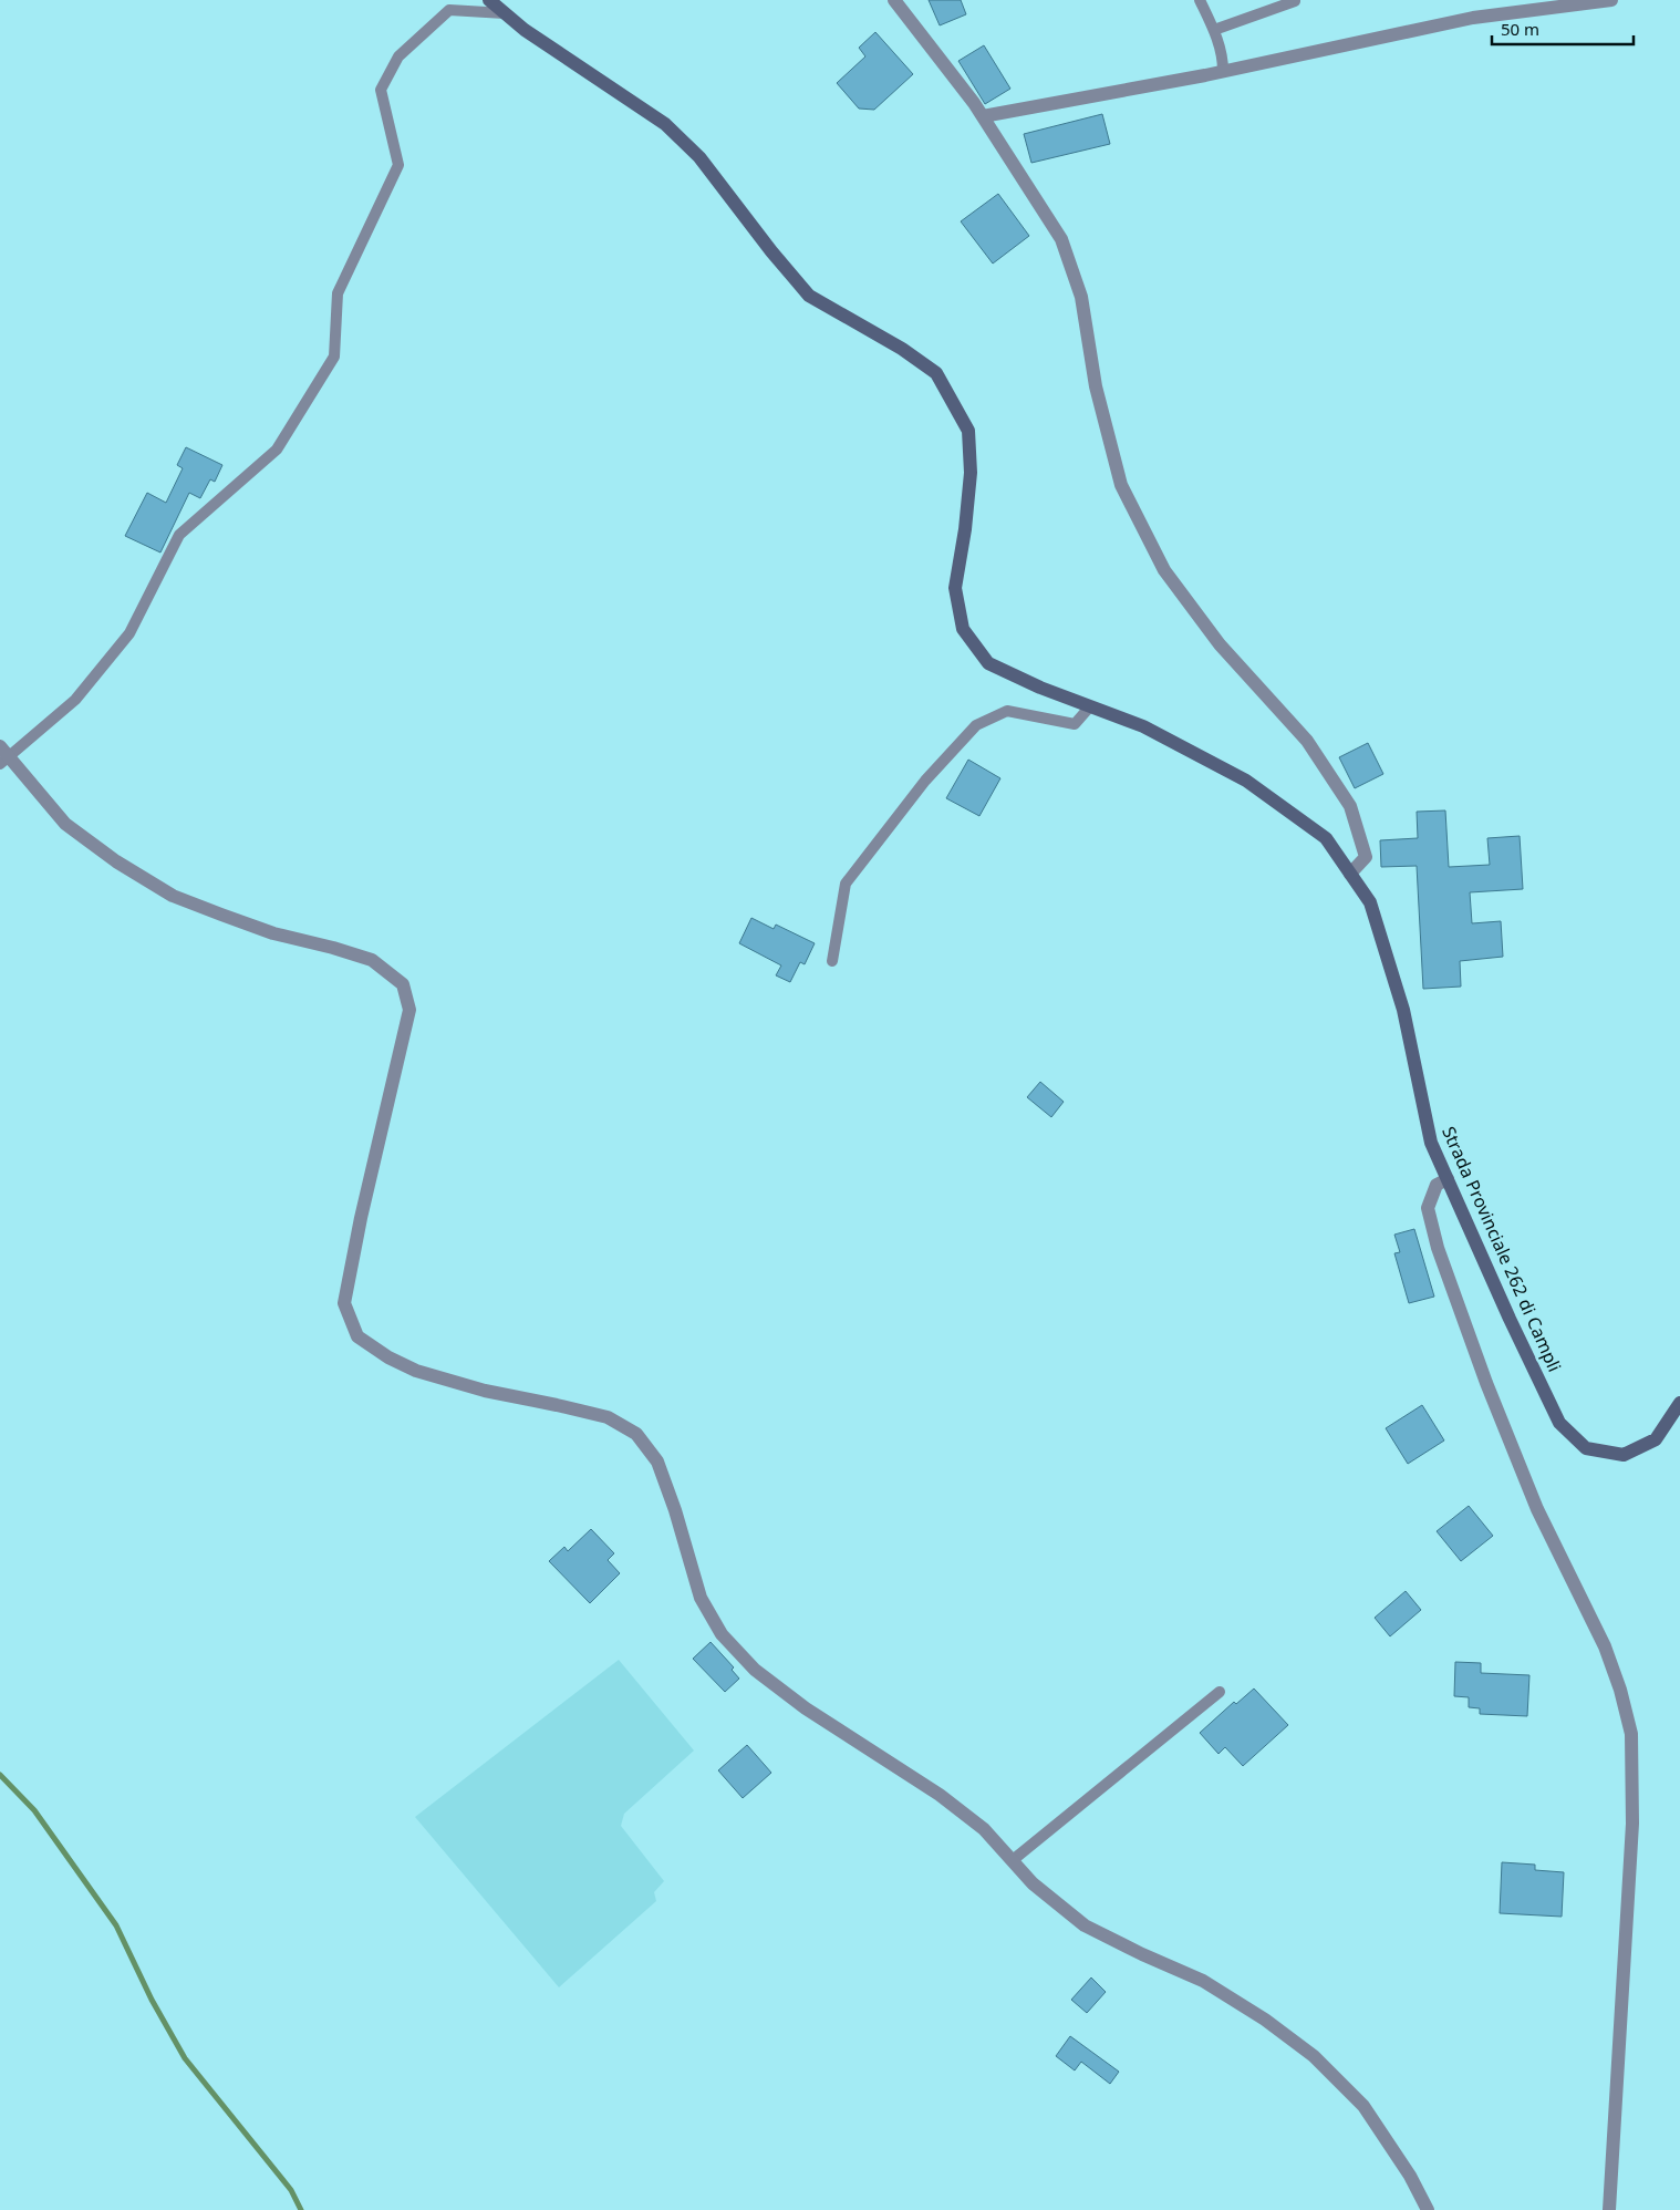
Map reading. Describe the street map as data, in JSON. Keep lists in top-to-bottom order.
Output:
{
  "streets": {
    "main road": ["Strada Provinciale 262 di Campli"]
  },
  "scale_bar": "50 m"
}
